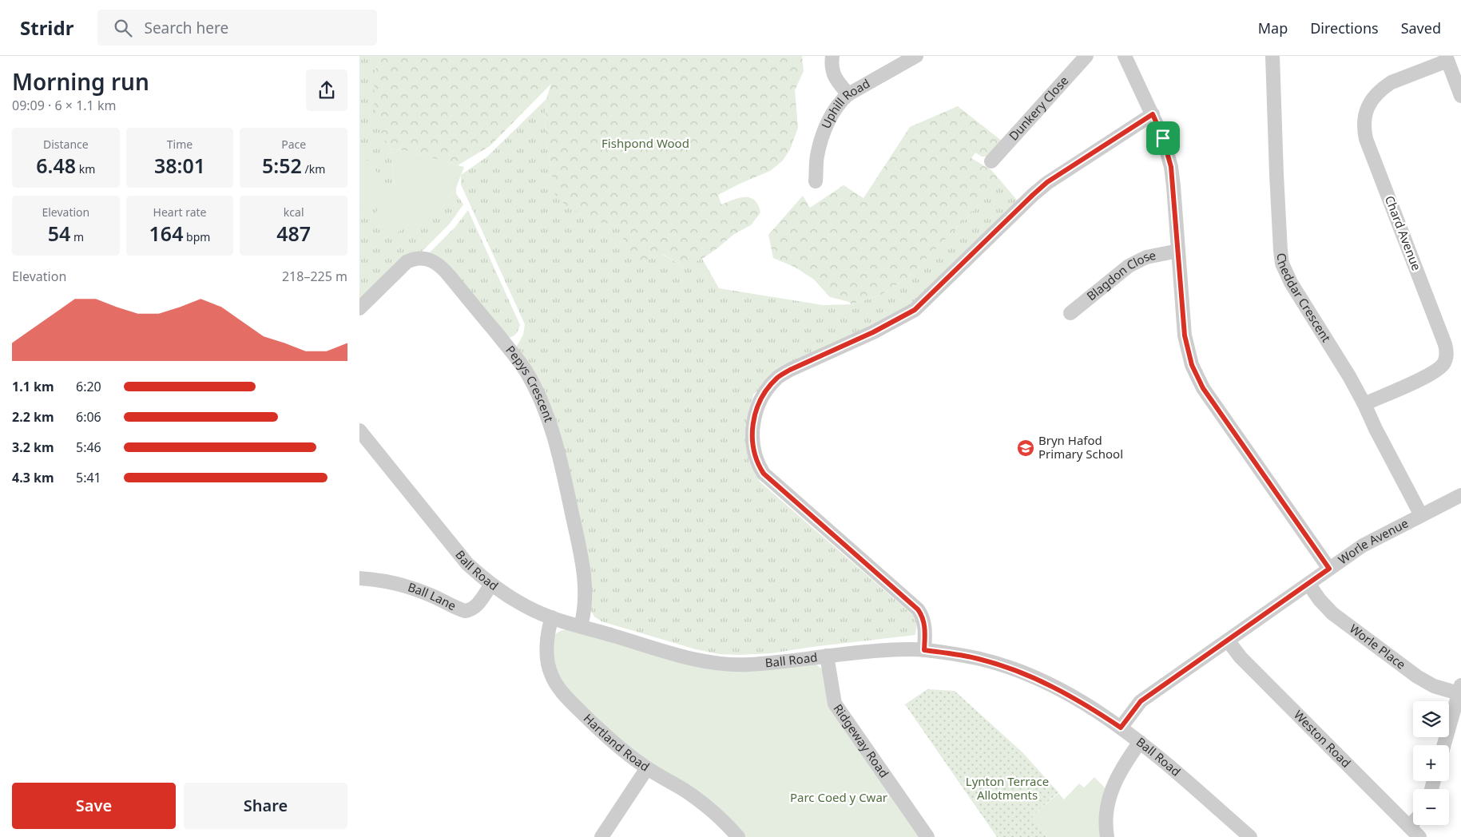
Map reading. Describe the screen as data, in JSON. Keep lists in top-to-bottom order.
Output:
{
  "streets": {
    "street": [
      "Uphill Road",
      "Dunkery Close",
      "Chard Avenue",
      "Blagdon Close",
      "Cheddar Crescent",
      "Pepys Crescent",
      "Worle Avenue",
      "Ball Road",
      "Ball Lane",
      "Worle Place",
      "Weston Road",
      "Ridgeway Road",
      "Hartland Road"
    ]
  },
  "crossings": [
    ["Chard Avenue", "Cheddar Crescent"],
    ["Cheddar Crescent", "Worle Avenue"],
    ["Pepys Crescent", "Ball Road"],
    ["Worle Avenue", "Ball Road"],
    ["Worle Avenue", "Worle Place"],
    ["Worle Avenue", "Weston Road"],
    ["Ball Road", "Ball Lane"],
    ["Ball Road", "Ridgeway Road"],
    ["Ball Road", "Hartland Road"]
  ],
  "parks": ["Fishpond Wood", "Lynton Terrace Allotments", "Parc Coed y Cwar"],
  "places": {
    "school or university": ["Bryn Hafod Primary School"]
  },
  "page": {
    "header": "Stridr",
    "search": "Search here",
    "nav": ["Map", "Directions", "Saved"],
    "heading": ["Morning run", "09:09 · 6 × 1.1 km"],
    "stats": [
      ["Distance", "6.48 km"],
      ["Time", "38:01"],
      ["Pace", "5:52 /km"],
      ["Elevation", "54 m"],
      ["Heart rate", "164 bpm"],
      ["kcal", "487"]
    ],
    "chart": ["Elevation", "218–225 m"],
    "list": [
      {
        "name": "1.1 km",
        "note": "6:20"
      },
      {
        "name": "2.2 km",
        "note": "6:06"
      },
      {
        "name": "3.2 km",
        "note": "5:46"
      },
      {
        "name": "4.3 km",
        "note": "5:41"
      }
    ],
    "map_buttons": ["+", "−"],
    "buttons": ["Save", "Share"]
  }
}
